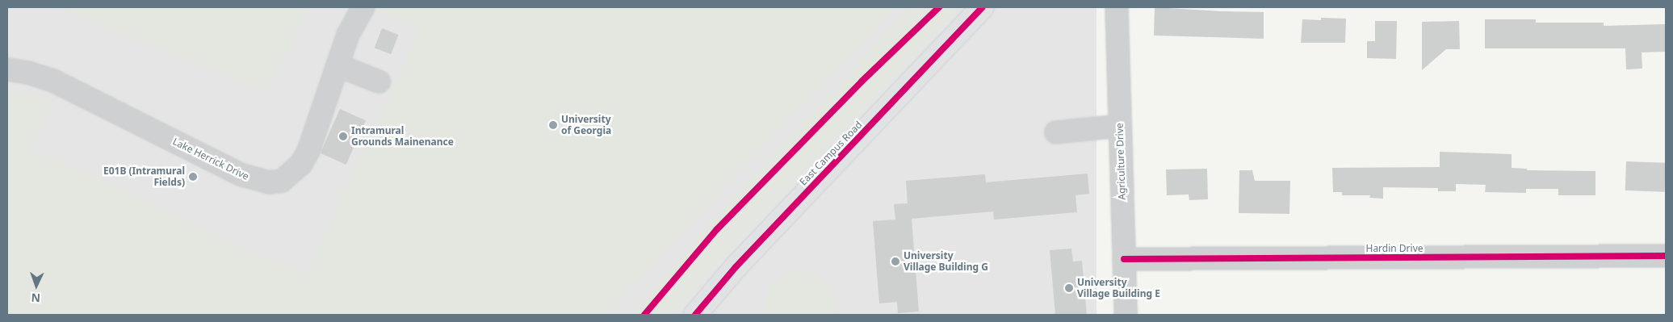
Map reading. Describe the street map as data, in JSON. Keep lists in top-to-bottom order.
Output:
{
  "streets": {
    "main road": ["East Campus Road"],
    "street": ["Lake Herrick Drive", "Agriculture Drive", "Hardin Drive"]
  },
  "crossings": [
    ["Agriculture Drive", "Hardin Drive"]
  ],
  "places": [
    "University of Georgia",
    "Intramural Grounds Mainenance",
    "E01B (Intramural Fields)",
    "University Village Building G",
    "University Village Building E"
  ],
  "north": "bottom"
}
